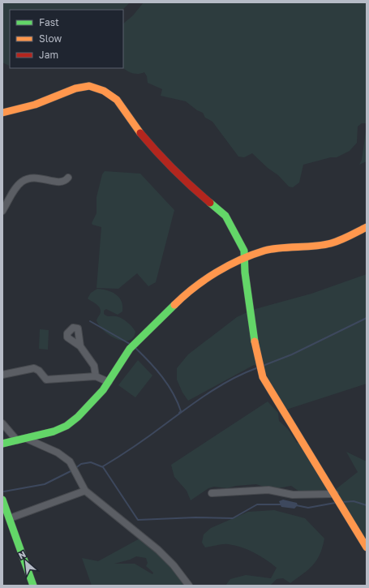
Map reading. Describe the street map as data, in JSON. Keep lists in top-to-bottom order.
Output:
{
  "legend": ["Fast", "Slow", "Jam"],
  "north": "top left"
}
